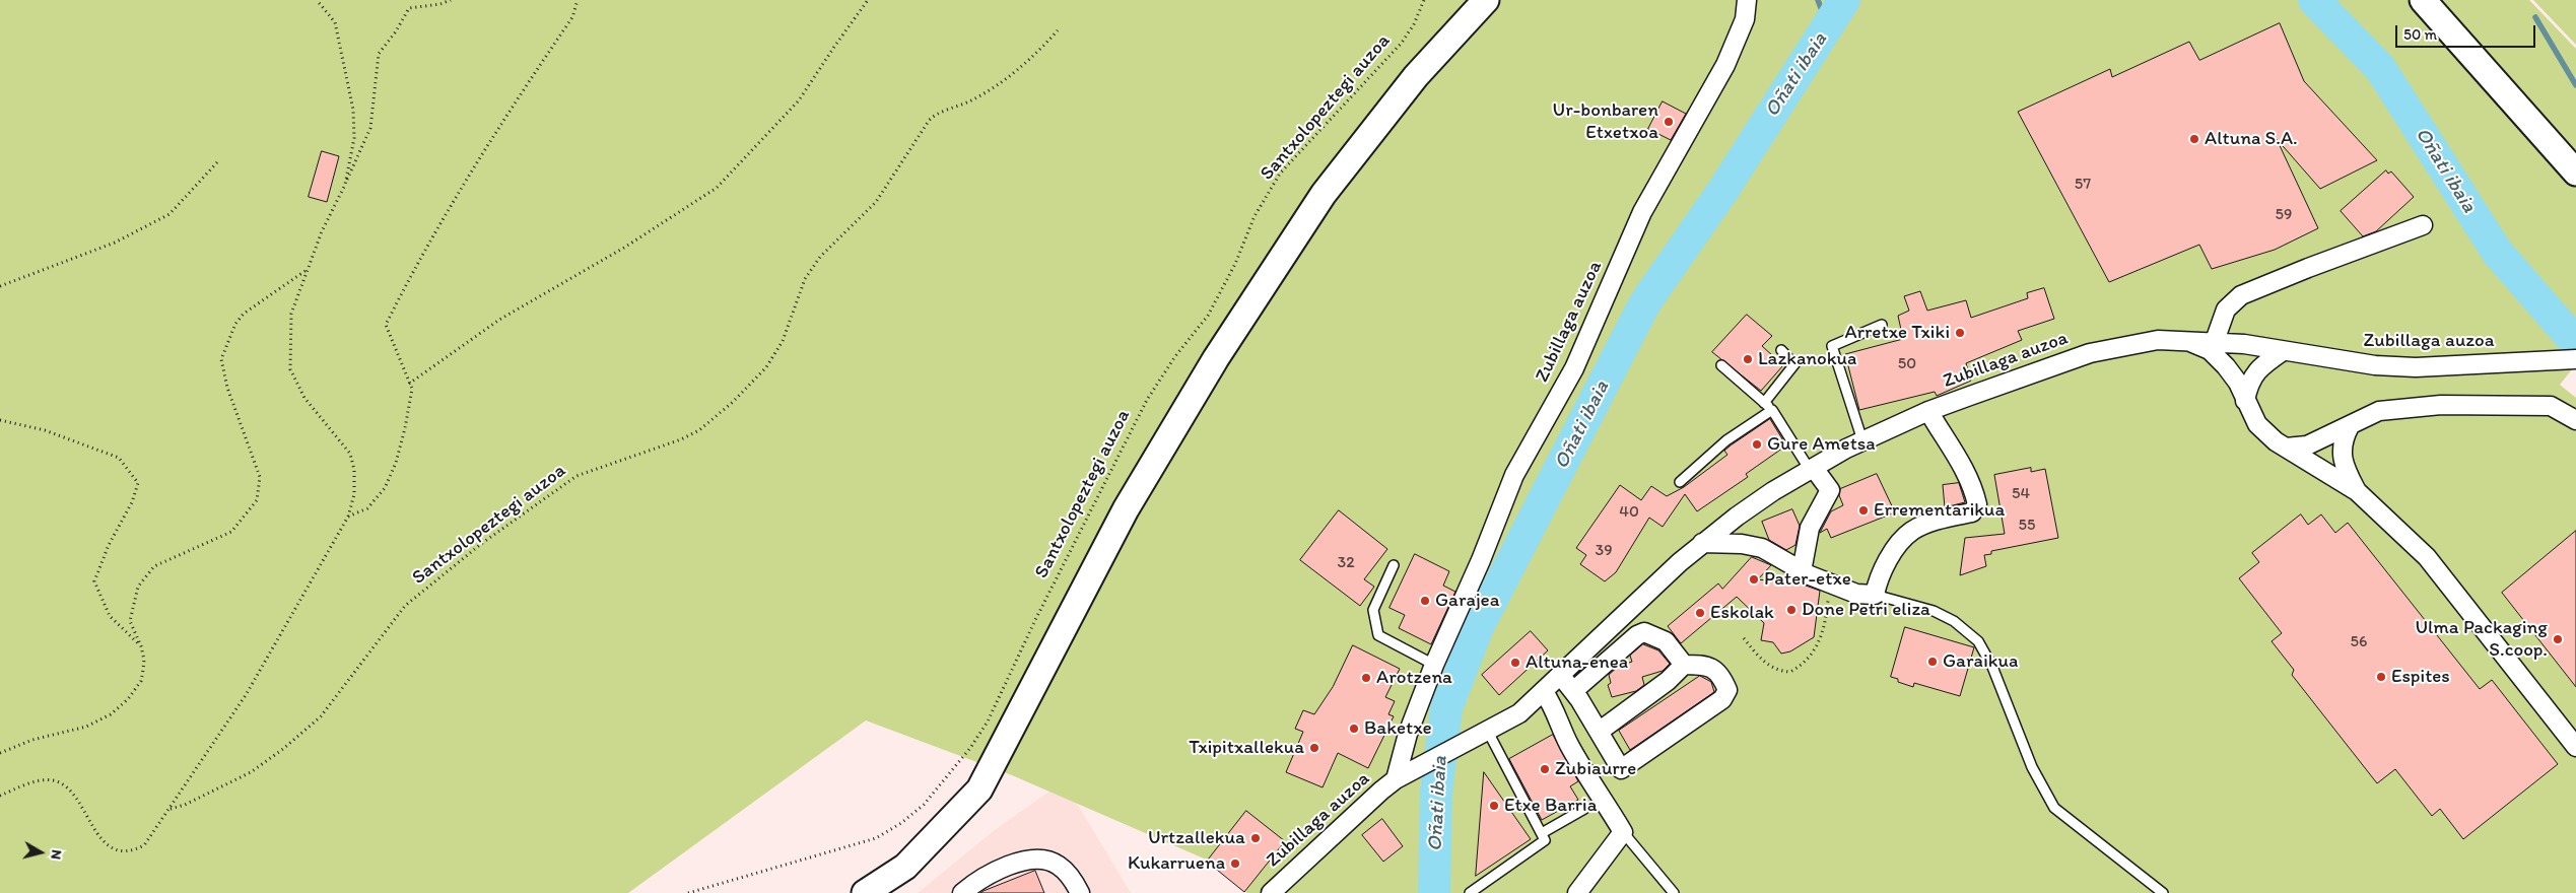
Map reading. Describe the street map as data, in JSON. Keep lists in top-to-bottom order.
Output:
{
  "streets": {
    "street": ["Zubillaga auzoa"],
    "path": ["Santxolopeztegi auzoa"]
  },
  "water": ["Oñati ibaia"],
  "places": [
    "Ur-bonbaren Etxetxoa",
    "Altuna S.A.",
    "Arretxe Txiki",
    "Lazkanokua",
    "Gure Ametsa",
    "Errementarikua",
    "Pater-etxe",
    "Garajea",
    "Done Petri eliza",
    "Eskolak",
    "Ulma Packaging S.coop.",
    "Garaikua",
    "Altuna-enea",
    "Espites",
    "Arotzena",
    "Baketxe",
    "Txipitxallekua",
    "Zubiaurre",
    "Etxe Barria",
    "Urtzallekua",
    "Kukarruena"
  ],
  "house_numbers": [
    "57",
    "59",
    "50",
    "54",
    "40",
    "55",
    "39",
    "32",
    "56"
  ],
  "scale_bar": "50 m",
  "north": "right"
}
